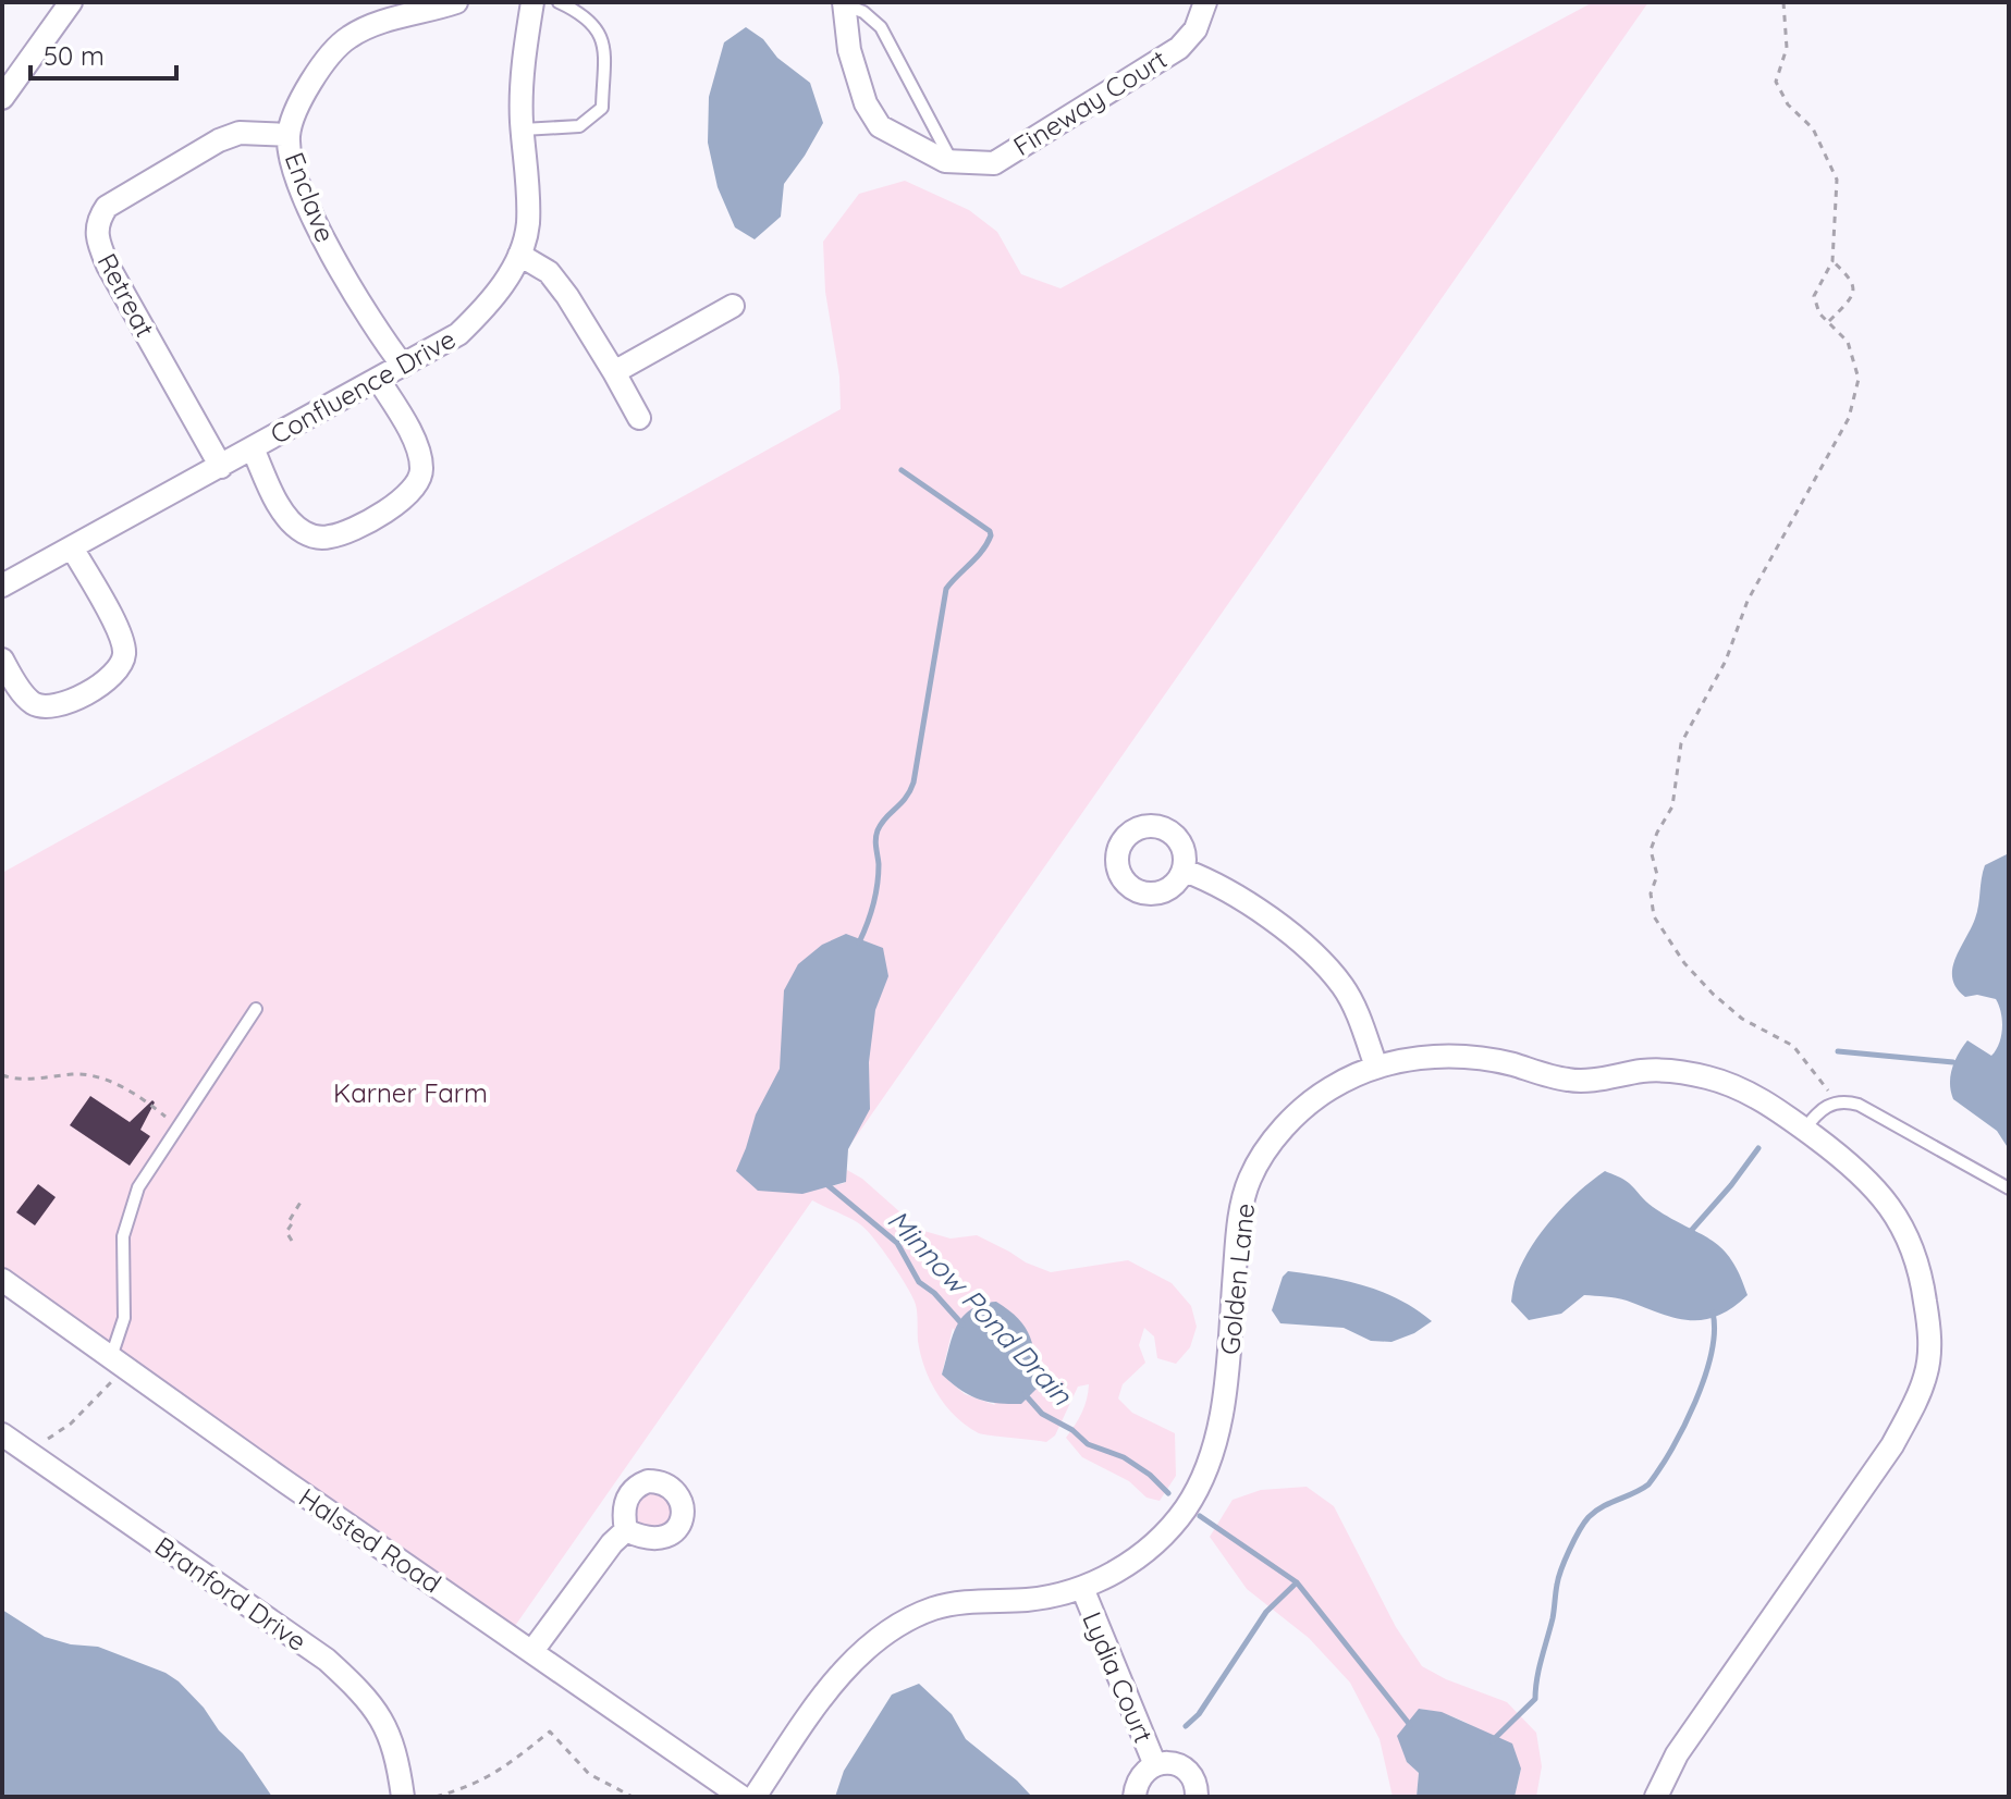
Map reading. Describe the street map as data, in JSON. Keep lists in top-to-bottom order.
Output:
{
  "streets": {
    "street": [
      "Fineway Court",
      "Enclave",
      "Retreat",
      "Confluence Drive",
      "Golden Lane",
      "Halsted Road",
      "Branford Drive",
      "Lydia Court"
    ]
  },
  "crossings": [
    ["Enclave", "Retreat"],
    ["Enclave", "Confluence Drive"],
    ["Retreat", "Confluence Drive"],
    ["Golden Lane", "Lydia Court"]
  ],
  "water": ["Minnow Pond Drain"],
  "parks": ["Karner Farm"],
  "scale_bar": "50 m"
}
